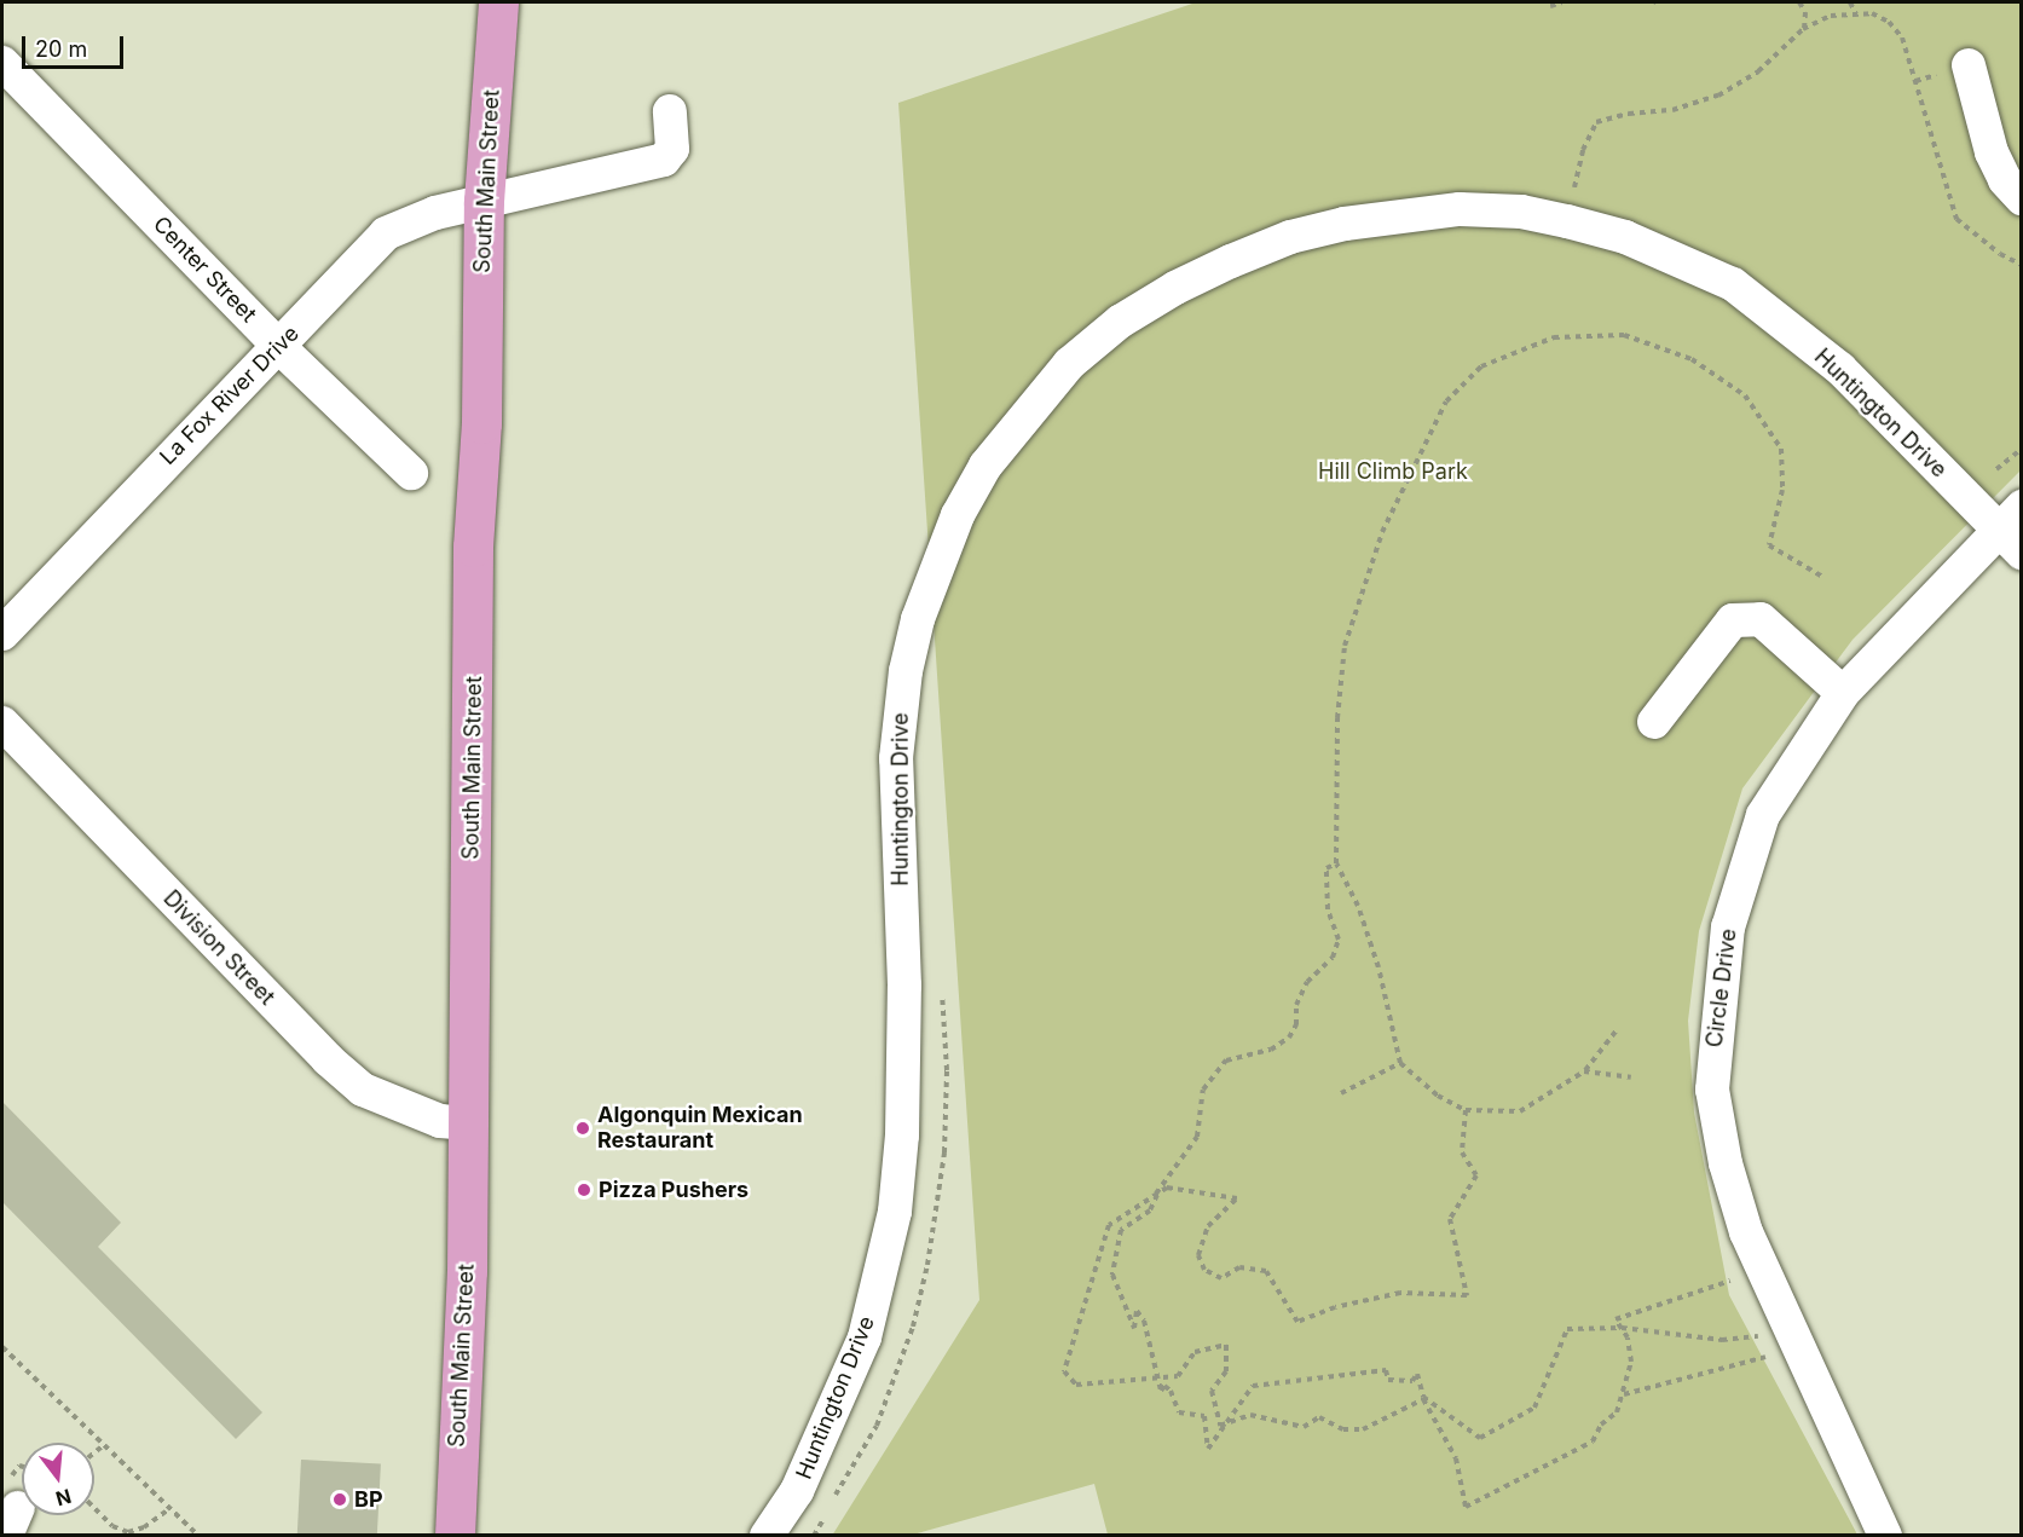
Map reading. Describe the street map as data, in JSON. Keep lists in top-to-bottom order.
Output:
{
  "streets": {
    "main road": ["South Main Street"],
    "street": [
      "Center Street",
      "La Fox River Drive",
      "Huntington Drive",
      "Division Street",
      "Circle Drive"
    ]
  },
  "crossings": [
    ["South Main Street", "La Fox River Drive"],
    ["South Main Street", "Division Street"],
    ["Center Street", "La Fox River Drive"],
    ["Huntington Drive", "Circle Drive"]
  ],
  "parks": ["Hill Climb Park"],
  "places": ["Algonquin Mexican Restaurant", "Pizza Pushers", "BP"],
  "scale_bar": "20 m",
  "north": "bottom"
}
